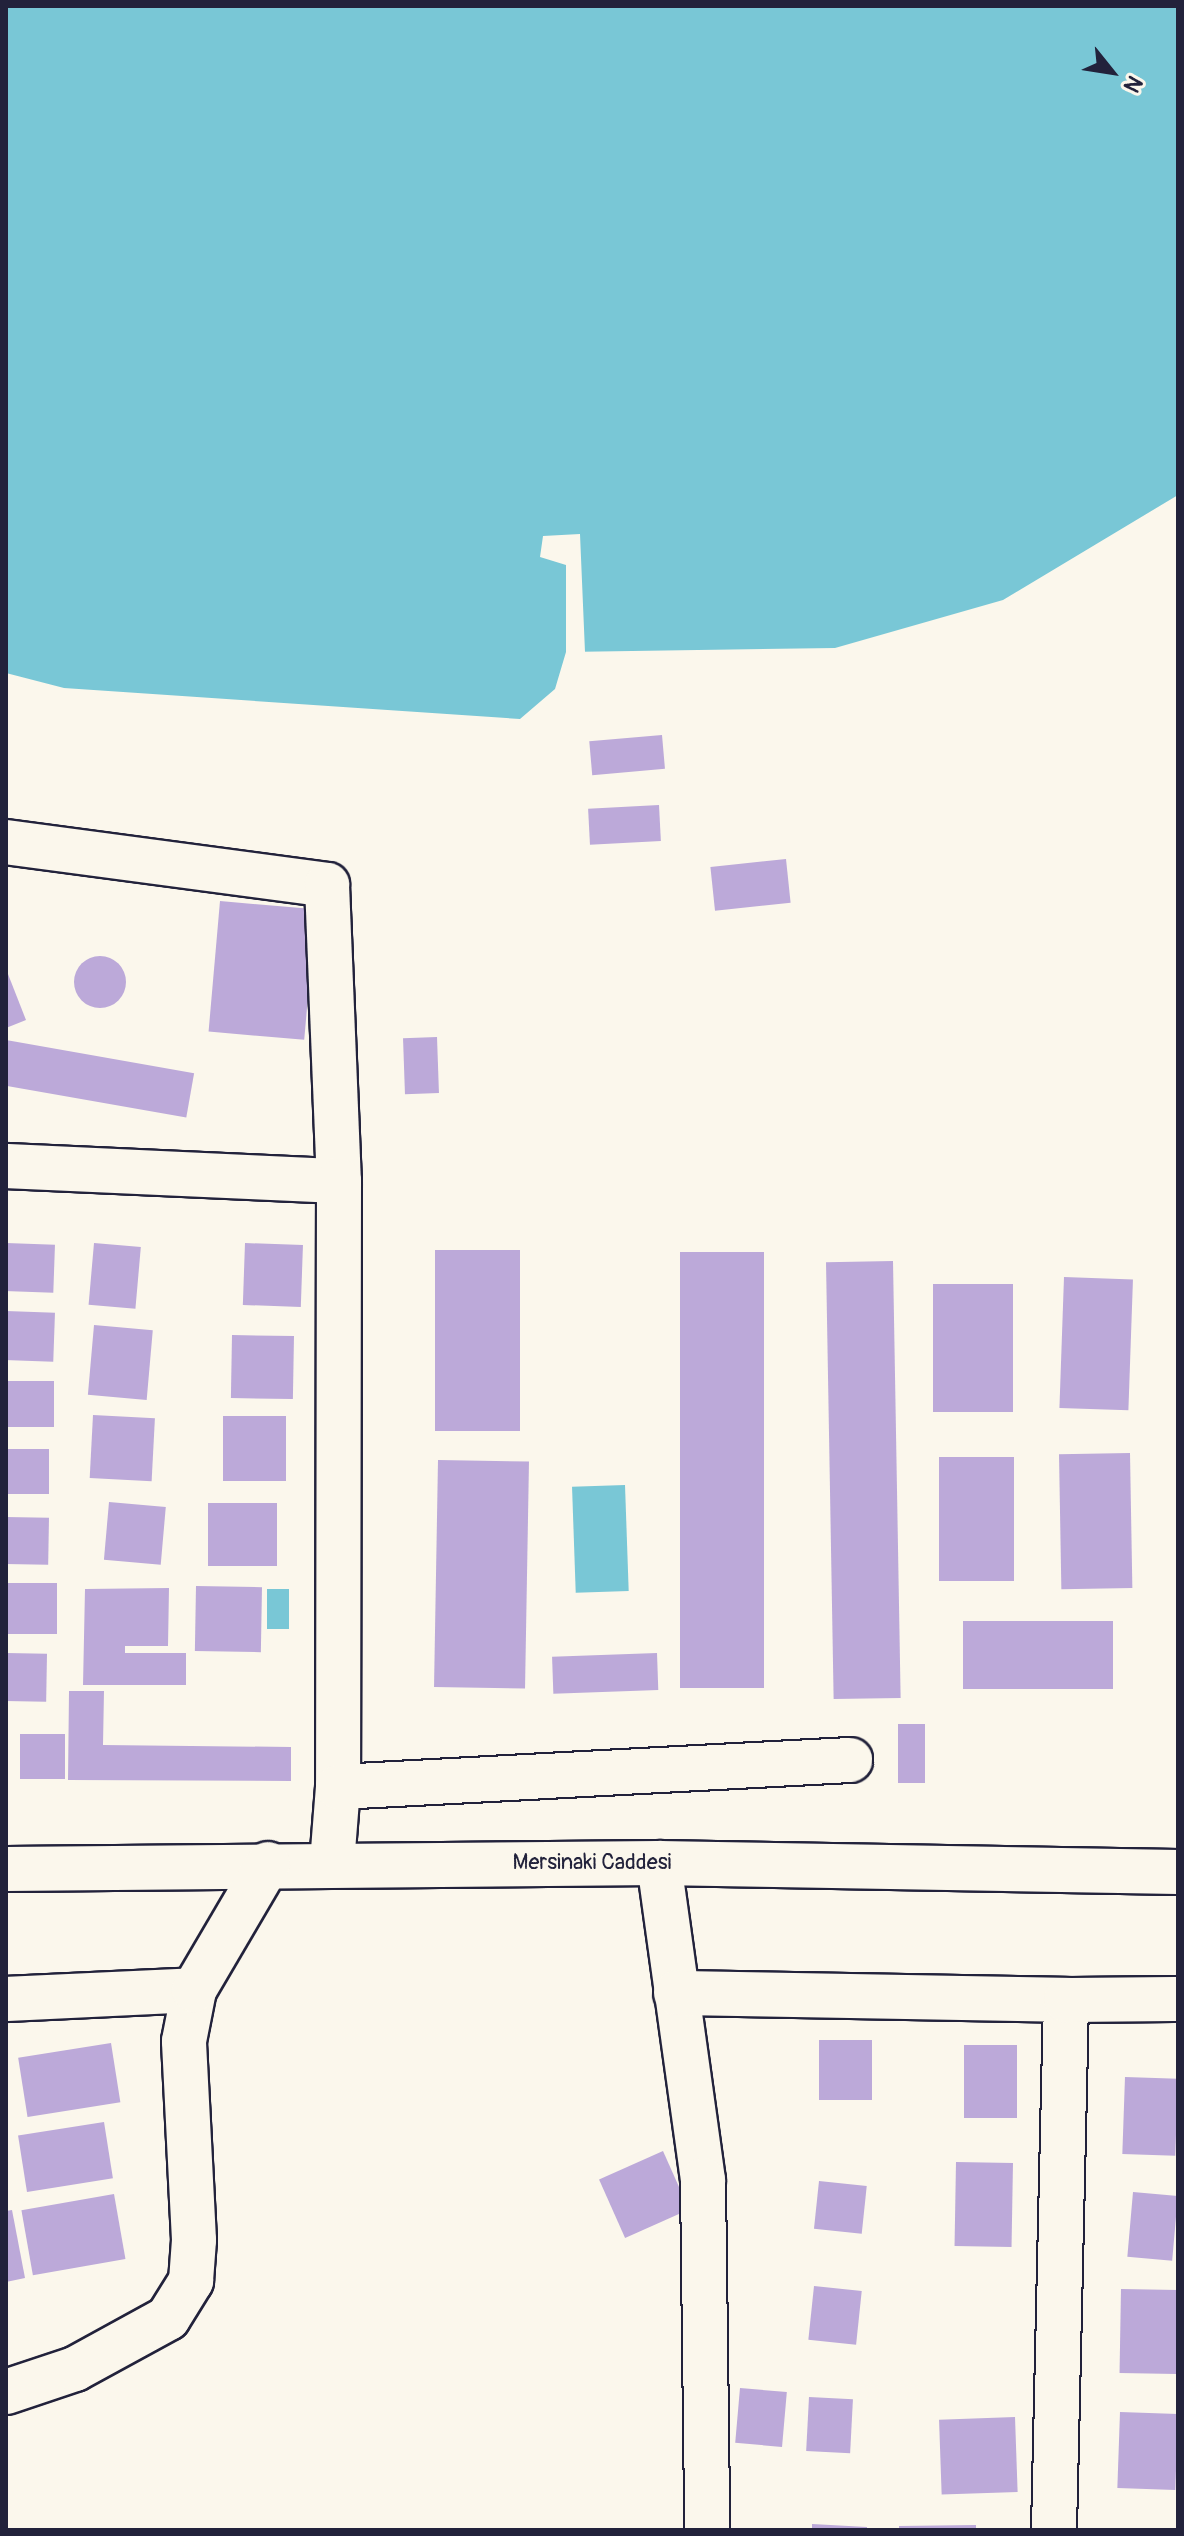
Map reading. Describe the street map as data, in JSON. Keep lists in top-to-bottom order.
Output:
{
  "streets": {
    "street": ["Mersinaki Caddesi"]
  },
  "north": "bottom right"
}
